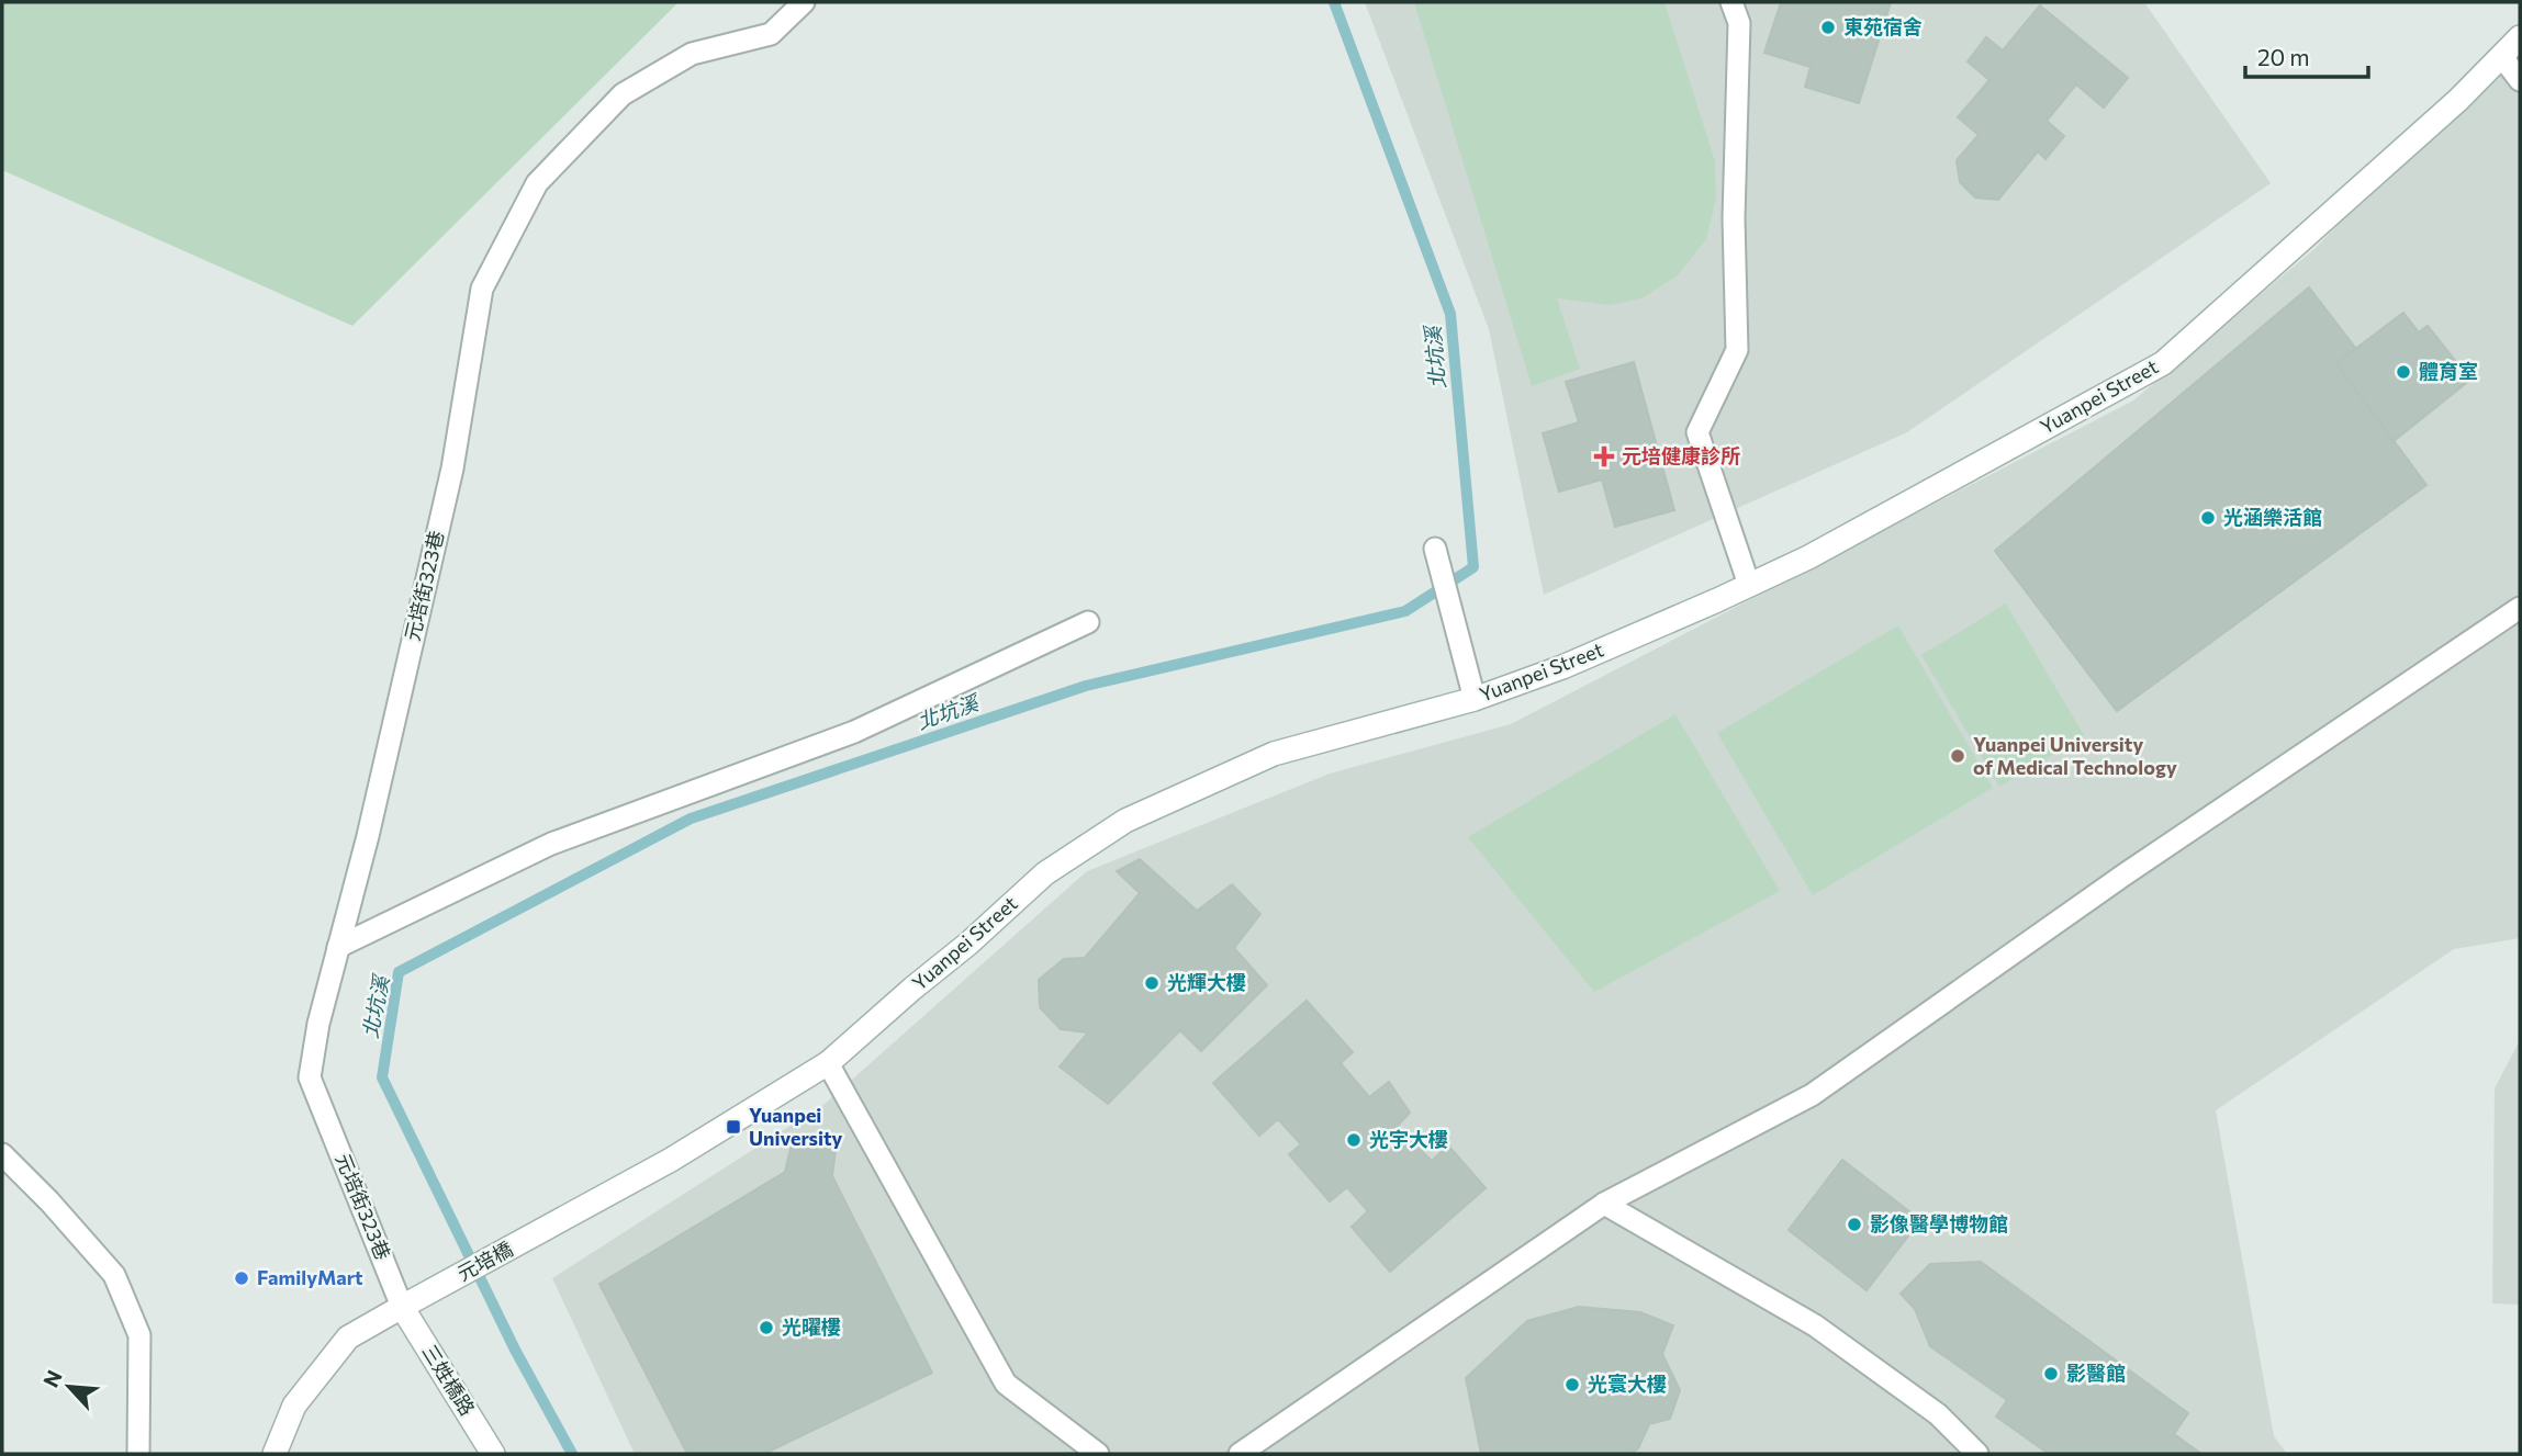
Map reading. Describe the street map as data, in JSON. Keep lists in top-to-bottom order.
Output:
{
  "streets": {
    "street": ["Yuanpei Street", "元培橋", "三姓橋路"],
    "lane": ["元培街323巷"]
  },
  "crossings": [
    ["Yuanpei Street", "元培橋"],
    ["元培街323巷", "元培橋"],
    ["元培街323巷", "三姓橋路"],
    ["元培橋", "三姓橋路"]
  ],
  "water": ["北坑溪"],
  "places": {
    "other": [
      "東苑宿舍",
      "體育室",
      "光涵樂活館",
      "Yuanpei University of Medical Technology",
      "光輝大樓",
      "光宇大樓",
      "影像醫學博物館",
      "FamilyMart",
      "光曜樓",
      "影醫館",
      "光寰大樓"
    ],
    "health": ["元培健康診所"],
    "transit": ["Yuanpei University"]
  },
  "scale_bar": "20 m",
  "north": "top left"
}
